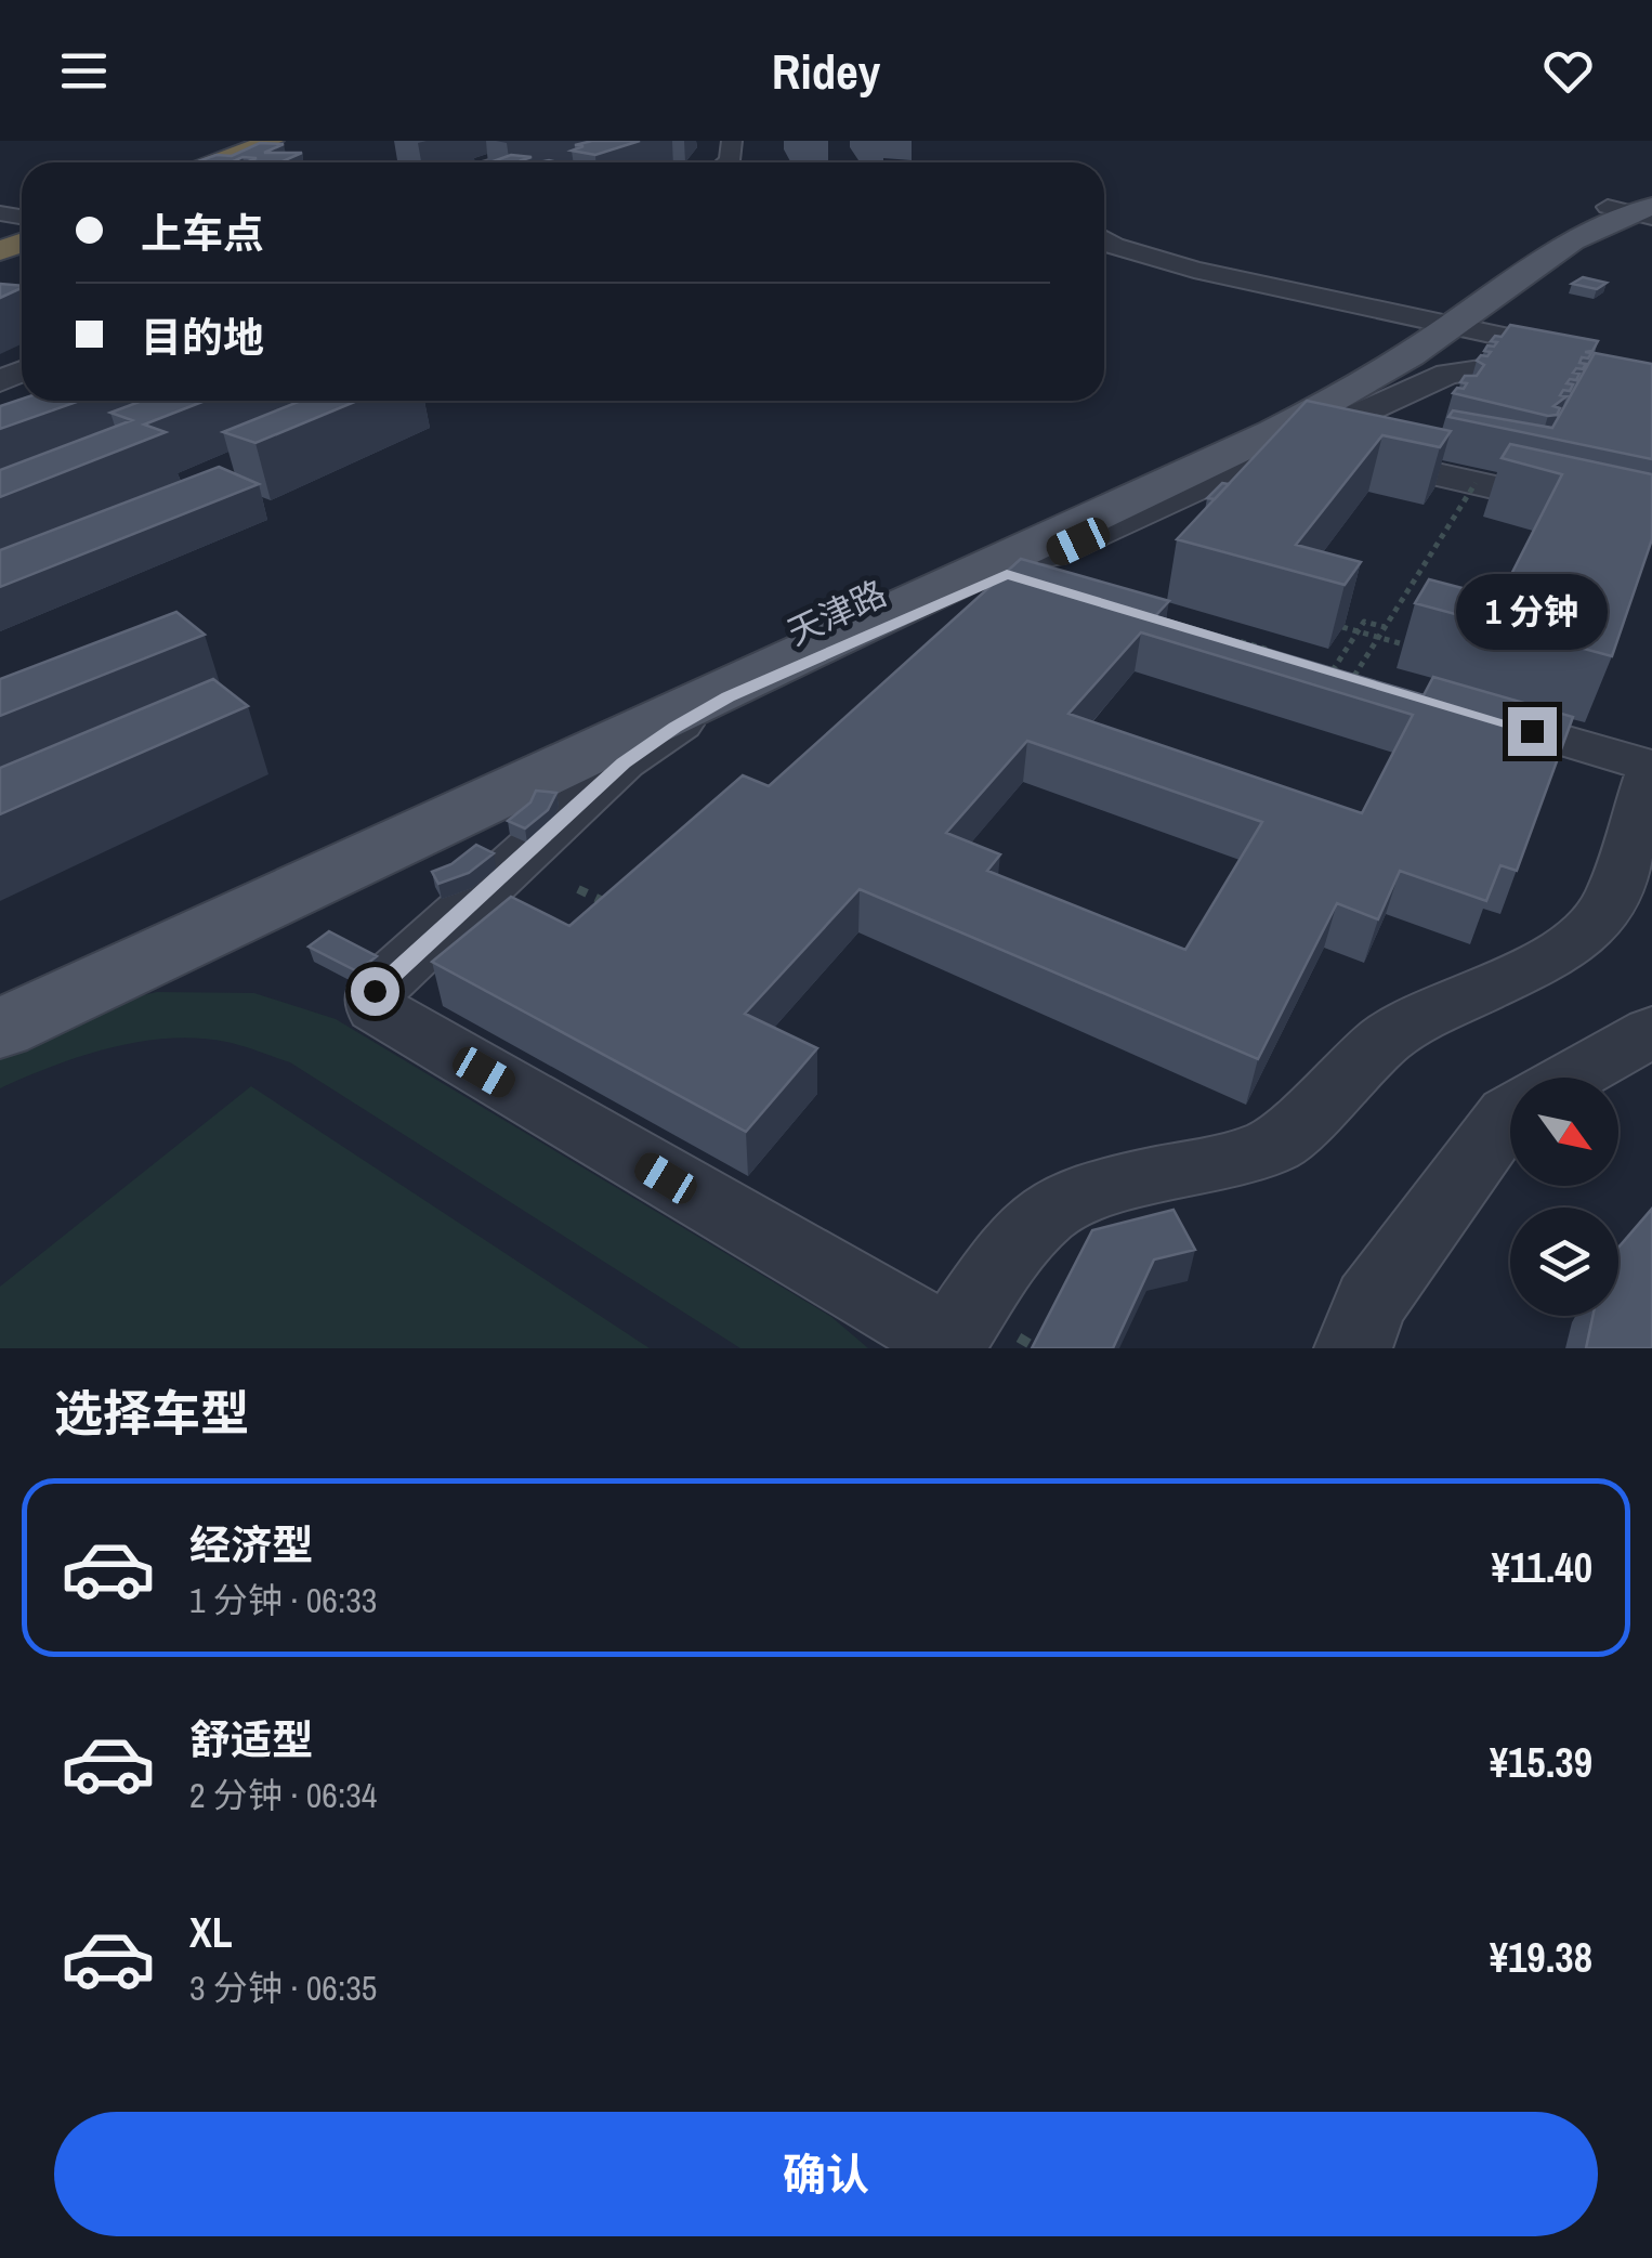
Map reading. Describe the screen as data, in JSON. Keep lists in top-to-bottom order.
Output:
{
  "streets": {
    "main road": ["天津路"]
  },
  "north": "bottom right",
  "page": {
    "header": "Ridey",
    "banner": ["上车点", "目的地"],
    "bubble": "1 分钟",
    "heading": "选择车型",
    "list": [
      {
        "name": "经济型",
        "note": "1 分钟 · 06:33",
        "value": "¥11.40"
      },
      {
        "name": "舒适型",
        "note": "2 分钟 · 06:34",
        "value": "¥15.39"
      },
      {
        "name": "XL",
        "note": "3 分钟 · 06:35",
        "value": "¥19.38"
      }
    ],
    "buttons": "确认"
  }
}
